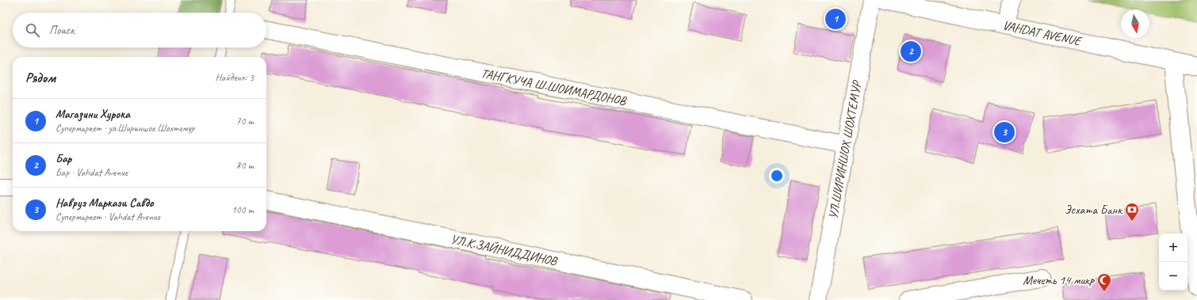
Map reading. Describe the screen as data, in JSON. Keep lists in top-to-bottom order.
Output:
{
  "streets": {
    "street": [
      "VAHDAT AVENUE",
      "ТАНГКУЧА Ш.ШОИМАРДОНОВ",
      "УЛ.ШИРИНШОХ ШОХТЕМУР",
      "УЛ.К.ЗАЙНИДДИНОВ"
    ]
  },
  "crossings": [
    ["ТАНГКУЧА Ш.ШОИМАРДОНОВ", "УЛ.ШИРИНШОХ ШОХТЕМУР"]
  ],
  "places": {
    "bank": ["Эсхата Банк"],
    "mosque": ["Мечеть 14 микр"]
  },
  "north": "bottom",
  "page": {
    "pins": ["1", "2", "3"],
    "search": "Поиск",
    "heading": ["Рядом", "Найдено: 3"],
    "list": [
      {
        "mark": "1",
        "name": "Магазини Хурока",
        "note": "Супермаркет · ул.Шириншох Шохтемур",
        "value": "70 m"
      },
      {
        "mark": "2",
        "name": "Бар",
        "note": "Бар · Vahdat Avenue",
        "value": "80 m"
      },
      {
        "mark": "3",
        "name": "Навруз Маркази Савдо",
        "note": "Супермаркет · Vahdat Avenue",
        "value": "100 m"
      }
    ],
    "map_buttons": ["+", "−"]
  }
}
